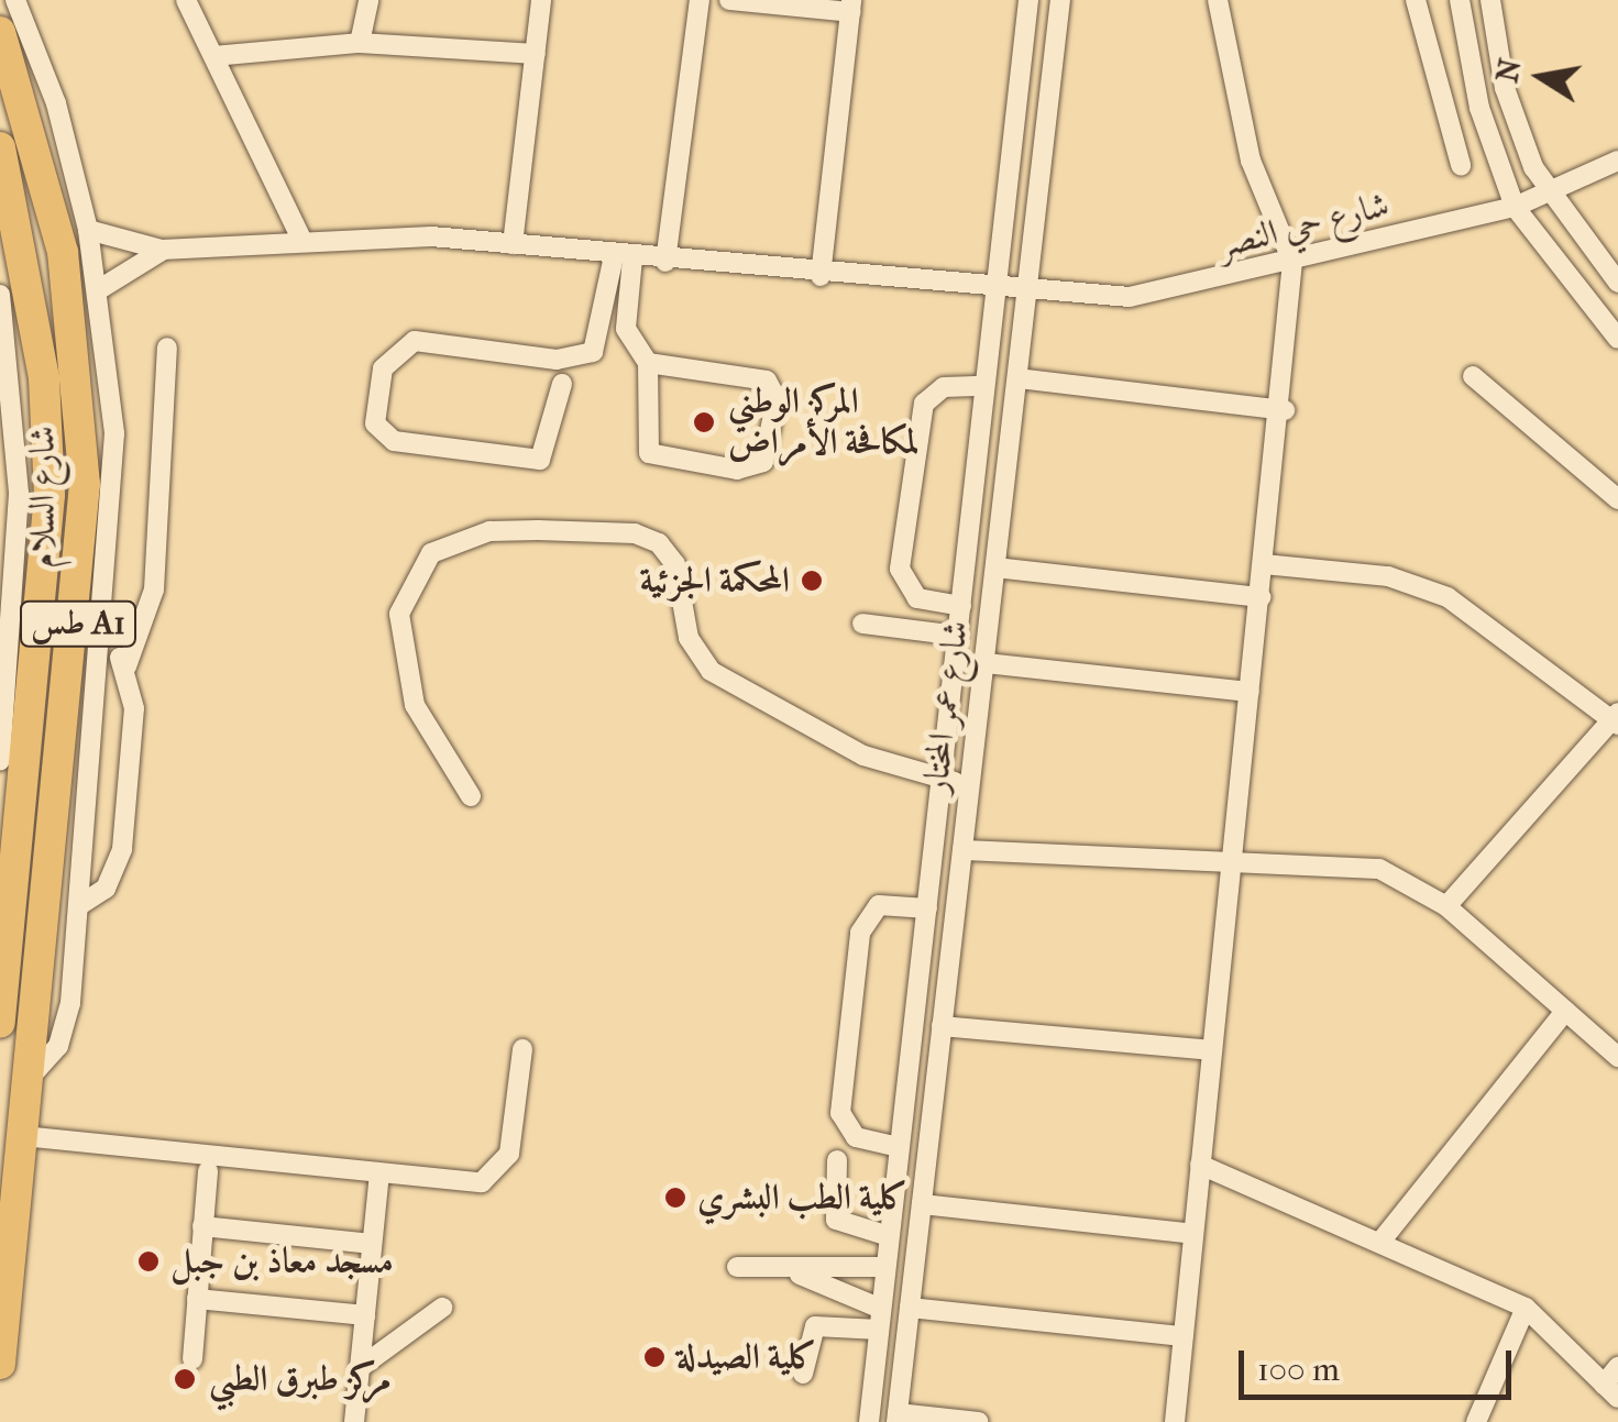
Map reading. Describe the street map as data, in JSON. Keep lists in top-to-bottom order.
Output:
{
  "streets": {
    "highway": ["شارع السلام", "طس A1"],
    "street": ["شارع حي النصر", "شارع عمر المختار"]
  },
  "crossings": [
    ["شارع حي النصر", "شارع عمر المختار"]
  ],
  "places": [
    "المركز الوطني لمكافحة الأمراض",
    "المحكمة الجزئية",
    "كلية الطب البشري",
    "مسجد معاذ بن جبل",
    "كلية الصيدلة",
    "مركز طبرق الطبي"
  ],
  "scale_bar": "100 m",
  "north": "left"
}
